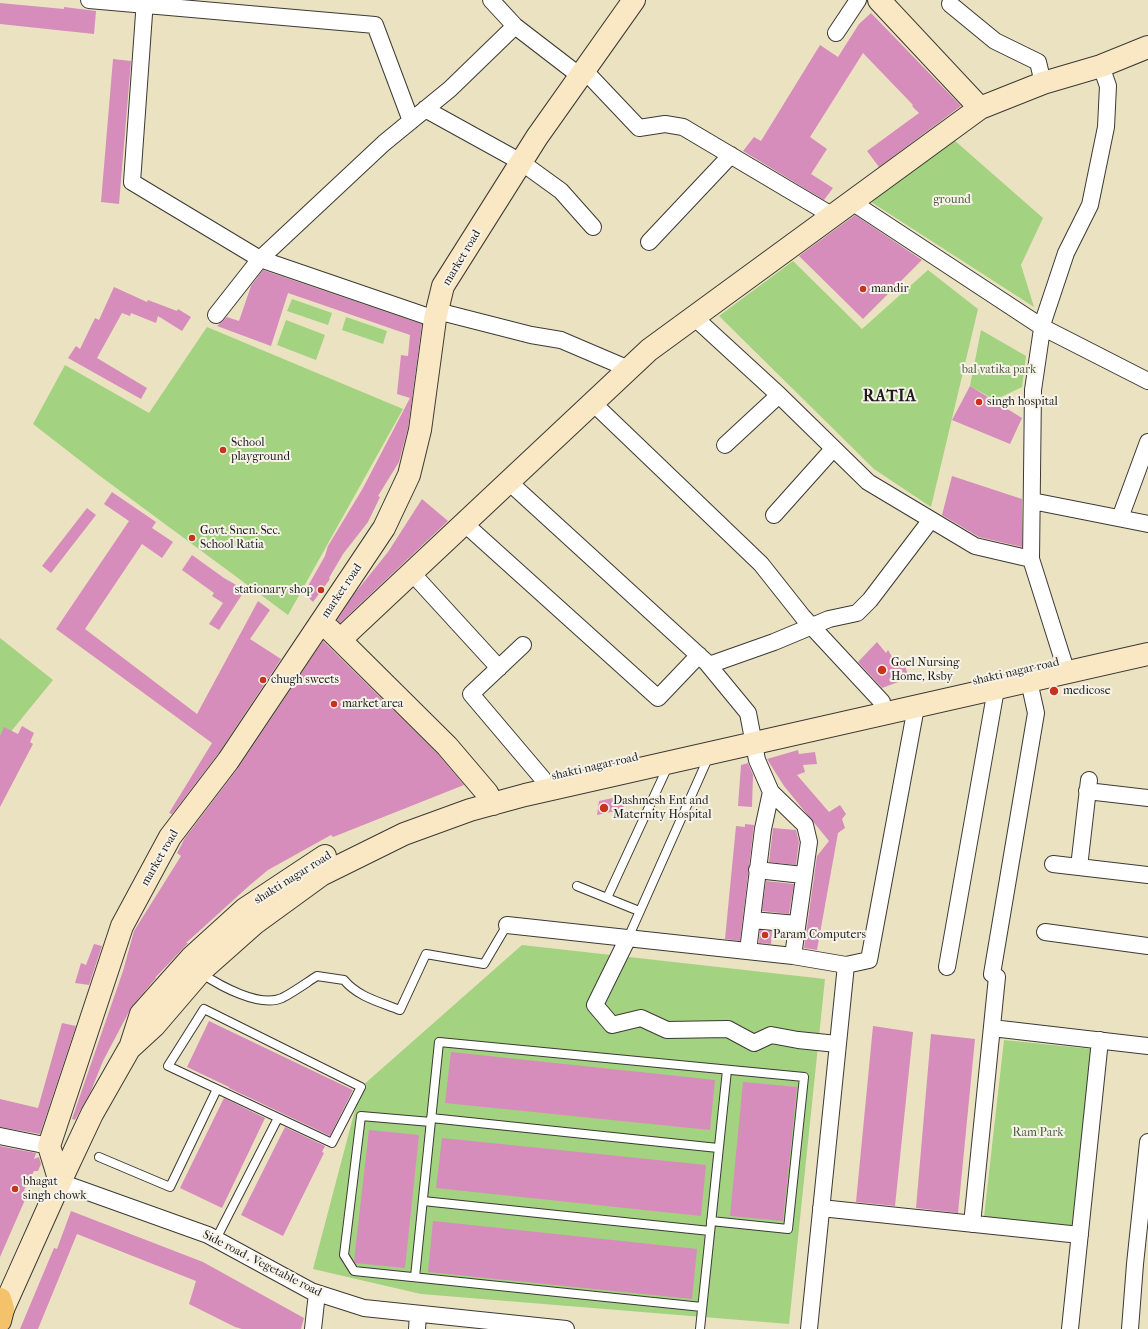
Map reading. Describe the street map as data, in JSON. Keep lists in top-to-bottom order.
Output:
{
  "streets": {
    "street": ["market road", "shakti nagar road", "Side road , Vegetable road"]
  },
  "districts": ["RATIA"],
  "parks": ["ground", "bal vatika park", "Ram Park"],
  "places": [
    "mandir",
    "singh hospital",
    "School playground",
    "Govt. Snen. Sec. School Ratia",
    "stationary shop",
    "Goel Nursing Home, Rsby",
    "chugh sweets",
    "medicose",
    "market area",
    "Dashmesh Ent and Maternity Hospital",
    "Param Computers",
    "bhagat singh chowk"
  ]
}
